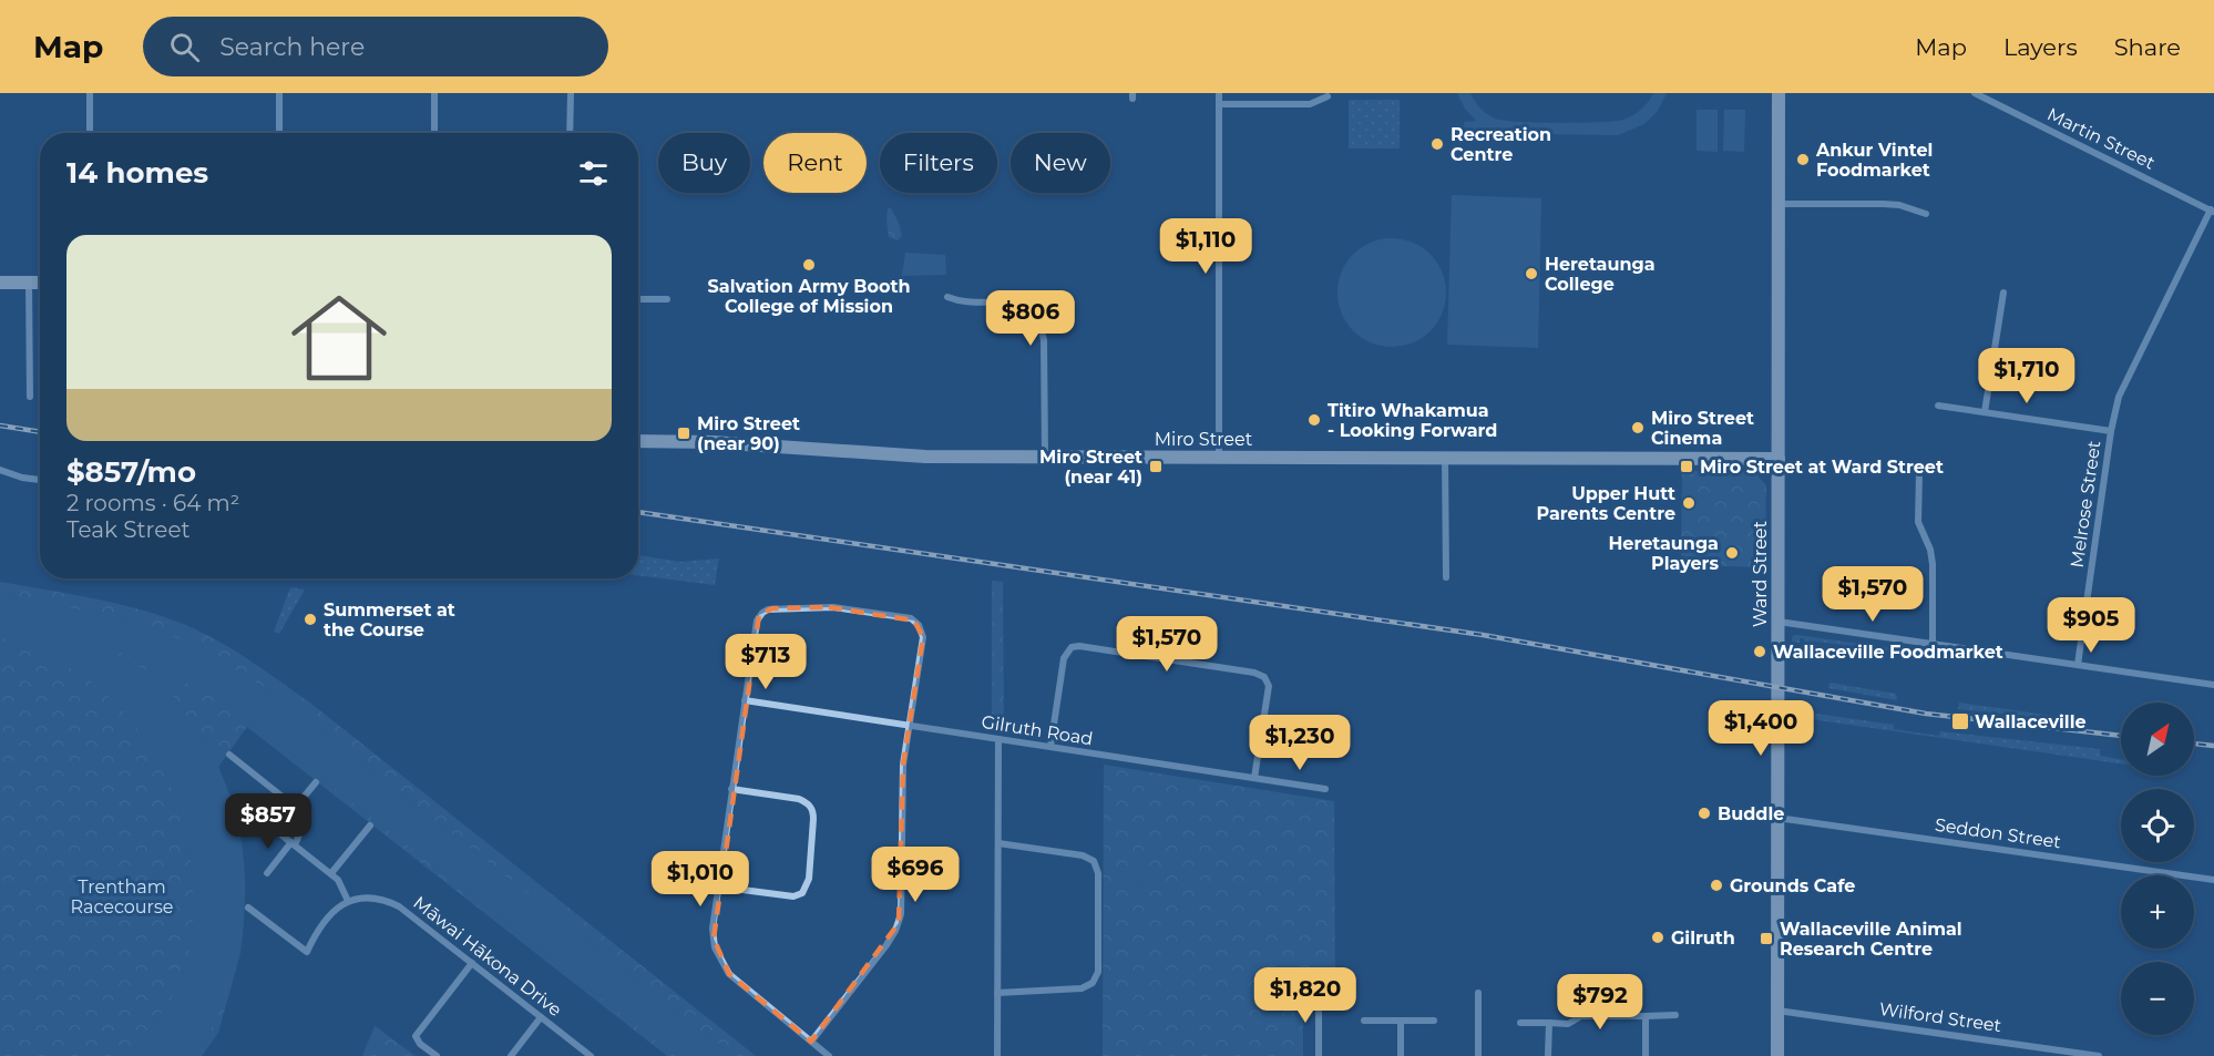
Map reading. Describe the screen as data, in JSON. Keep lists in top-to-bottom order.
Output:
{
  "streets": {
    "street": [
      "Martin Street",
      "Miro Street",
      "Melrose Street",
      "Ward Street",
      "Gilruth Road",
      "Seddon Street",
      "Māwai Hākona Drive",
      "Wilford Street"
    ]
  },
  "crossings": [
    ["Martin Street", "Melrose Street"],
    ["Miro Street", "Ward Street"],
    ["Ward Street", "Seddon Street"],
    ["Ward Street", "Wilford Street"]
  ],
  "parks": ["Trentham Racecourse"],
  "places": {
    "other": [
      "Recreation Centre",
      "Ankur Vintel Foodmarket",
      "Salvation Army Booth College of Mission",
      "Heretaunga College",
      "Titiro Whakamua - Looking Forward",
      "Miro Street Cinema",
      "Upper Hutt Parents Centre",
      "Heretaunga Players",
      "Summerset at the Course",
      "Wallaceville Foodmarket",
      "Buddle",
      "Grounds Cafe",
      "Gilruth"
    ],
    "transit": [
      "Miro Street (near 90)",
      "Miro Street (near 41)",
      "Miro Street at Ward Street",
      "Wallaceville",
      "Wallaceville Animal Research Centre"
    ]
  },
  "north": "top right",
  "page": {
    "header": "Map",
    "search": "Search here",
    "nav": ["Map", "Layers", "Share"],
    "chip": [
      "Buy",
      "Rent",
      "Filters",
      "New"
    ],
    "heading": "14 homes",
    "list": [
      {
        "name": "$857/mo",
        "note": "2 rooms · 64 m² · Teak Street"
      }
    ],
    "price": [
      "$1,110",
      "$806",
      "$1,710",
      "$1,570",
      "$905",
      "$1,570",
      "$713",
      "$1,400",
      "$1,230",
      "$857",
      "$696",
      "$1,010",
      "$1,820",
      "$792"
    ],
    "map_buttons": ["+", "−"]
  }
}
